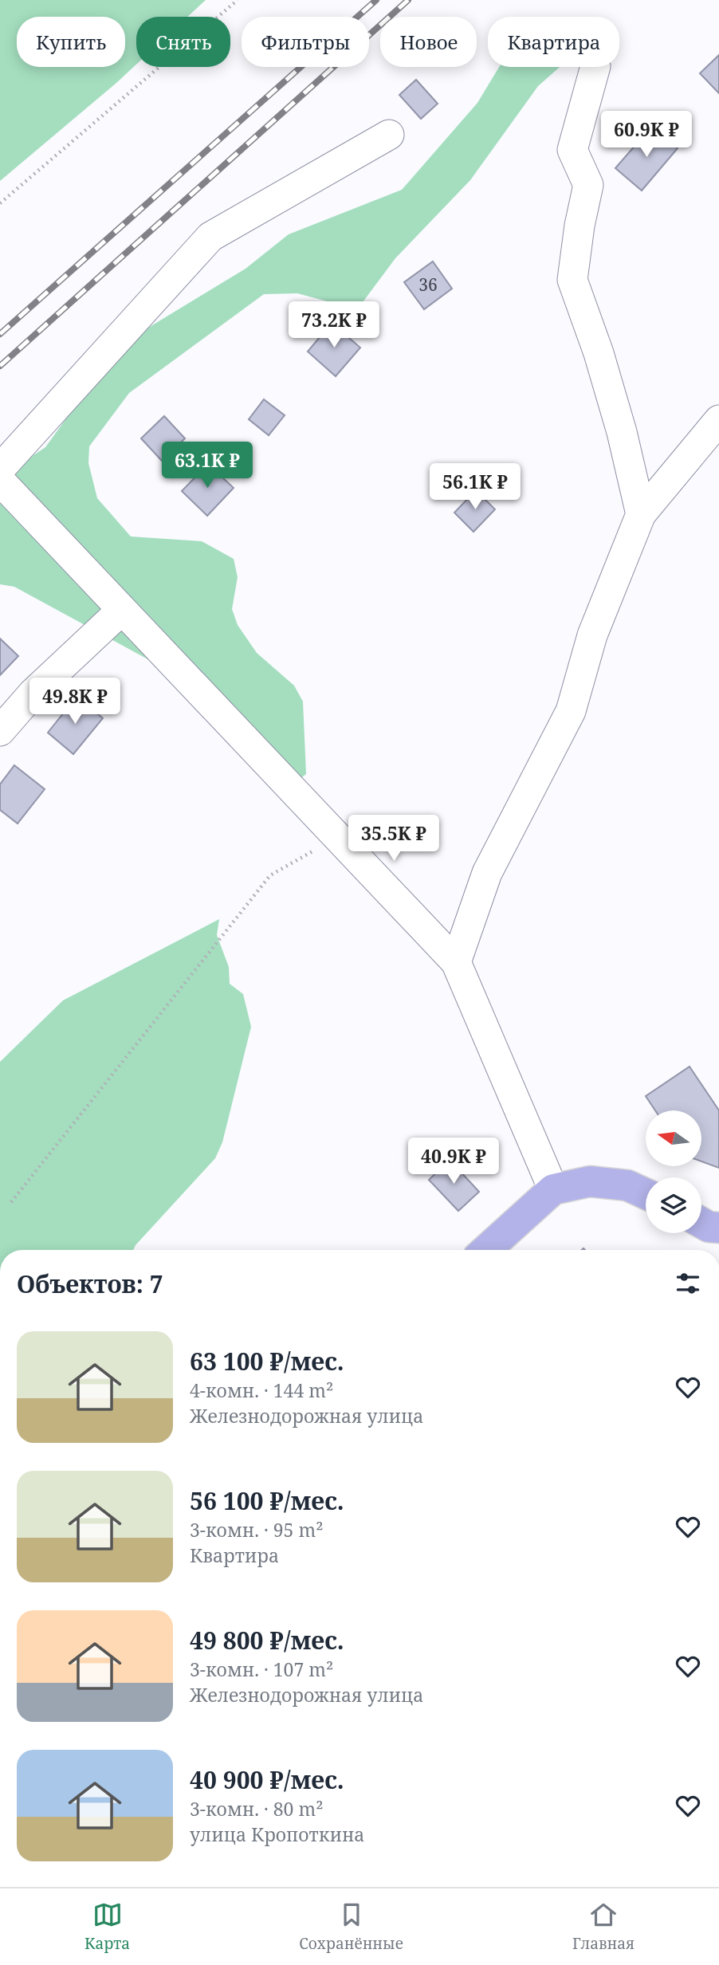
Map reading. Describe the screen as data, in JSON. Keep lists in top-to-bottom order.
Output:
{
  "house_numbers": ["36"],
  "north": "left",
  "page": {
    "chip": [
      "Купить",
      "Снять",
      "Фильтры",
      "Новое",
      "Квартира"
    ],
    "price": [
      "60.9K ₽",
      "73.2K ₽",
      "63.1K ₽",
      "56.1K ₽",
      "49.8K ₽",
      "35.5K ₽",
      "40.9K ₽"
    ],
    "heading": "Объектов: 7",
    "list": [
      {
        "name": "63 100 ₽/мес.",
        "note": "4-комн. · 144 m² · Железнодорожная улица"
      },
      {
        "name": "56 100 ₽/мес.",
        "note": "3-комн. · 95 m² · Квартира"
      },
      {
        "name": "49 800 ₽/мес.",
        "note": "3-комн. · 107 m² · Железнодорожная улица"
      },
      {
        "name": "40 900 ₽/мес.",
        "note": "3-комн. · 80 m² · улица Кропоткина"
      }
    ],
    "tabs": ["Карта", "Сохранённые", "Главная"]
  }
}
